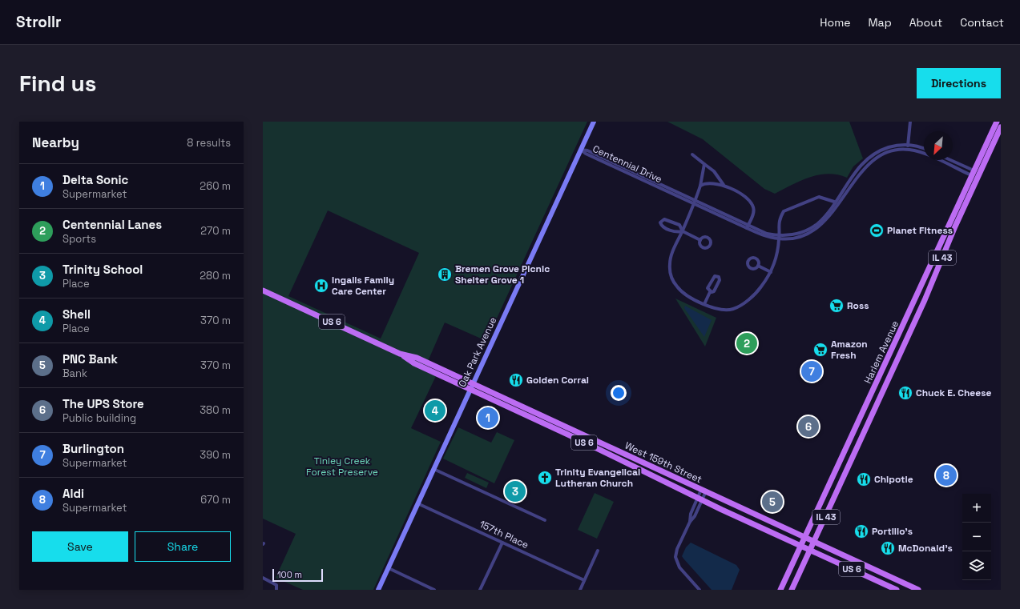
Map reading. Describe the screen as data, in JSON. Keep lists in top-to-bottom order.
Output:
{
  "streets": {
    "main road": [
      "IL 43",
      "US 6",
      "Harlem Avenue",
      "West 159th Street"
    ],
    "street": ["Centennial Drive", "Oak Park Avenue", "157th Place"]
  },
  "crossings": [
    ["Centennial Drive", "Oak Park Avenue"],
    ["Oak Park Avenue", "West 159th Street"],
    ["Oak Park Avenue", "157th Place"],
    ["Harlem Avenue", "West 159th Street"]
  ],
  "parks": ["Tinley Creek Forest Preserve"],
  "places": {
    "sports": ["Planet Fitness"],
    "building": ["Bremen Grove Picnic Shelter Grove 1"],
    "hospital": ["Ingalls Family Care Center"],
    "supermarket": ["Ross", "Amazon Fresh"],
    "restaurant": [
      "Golden Corral",
      "Chuck E. Cheese",
      "Chipotle",
      "Portillo's",
      "McDonald's"
    ],
    "church": ["Trinity Evangelical Lutheran Church"]
  },
  "scale_bar": "100 m",
  "north": "bottom left",
  "page": {
    "header": "Strollr",
    "nav": [
      "Home",
      "Map",
      "About",
      "Contact"
    ],
    "buttons": [
      "Directions",
      ["Save", "Share"]
    ],
    "title": "Find us",
    "heading": ["Nearby", "8 results"],
    "list": [
      {
        "mark": "1",
        "name": "Delta Sonic",
        "note": "Supermarket",
        "value": "260 m"
      },
      {
        "mark": "2",
        "name": "Centennial Lanes",
        "note": "Sports",
        "value": "270 m"
      },
      {
        "mark": "3",
        "name": "Trinity School",
        "note": "Place",
        "value": "280 m"
      },
      {
        "mark": "4",
        "name": "Shell",
        "note": "Place",
        "value": "370 m"
      },
      {
        "mark": "5",
        "name": "PNC Bank",
        "note": "Bank",
        "value": "370 m"
      },
      {
        "mark": "6",
        "name": "The UPS Store",
        "note": "Public building",
        "value": "380 m"
      },
      {
        "mark": "7",
        "name": "Burlington",
        "note": "Supermarket",
        "value": "390 m"
      },
      {
        "mark": "8",
        "name": "Aldi",
        "note": "Supermarket",
        "value": "670 m"
      }
    ],
    "pins": [
      "2",
      "7",
      "4",
      "1",
      "6",
      "8",
      "3",
      "5"
    ],
    "map_buttons": ["+", "−"],
    "scale": "100 m"
  }
}
